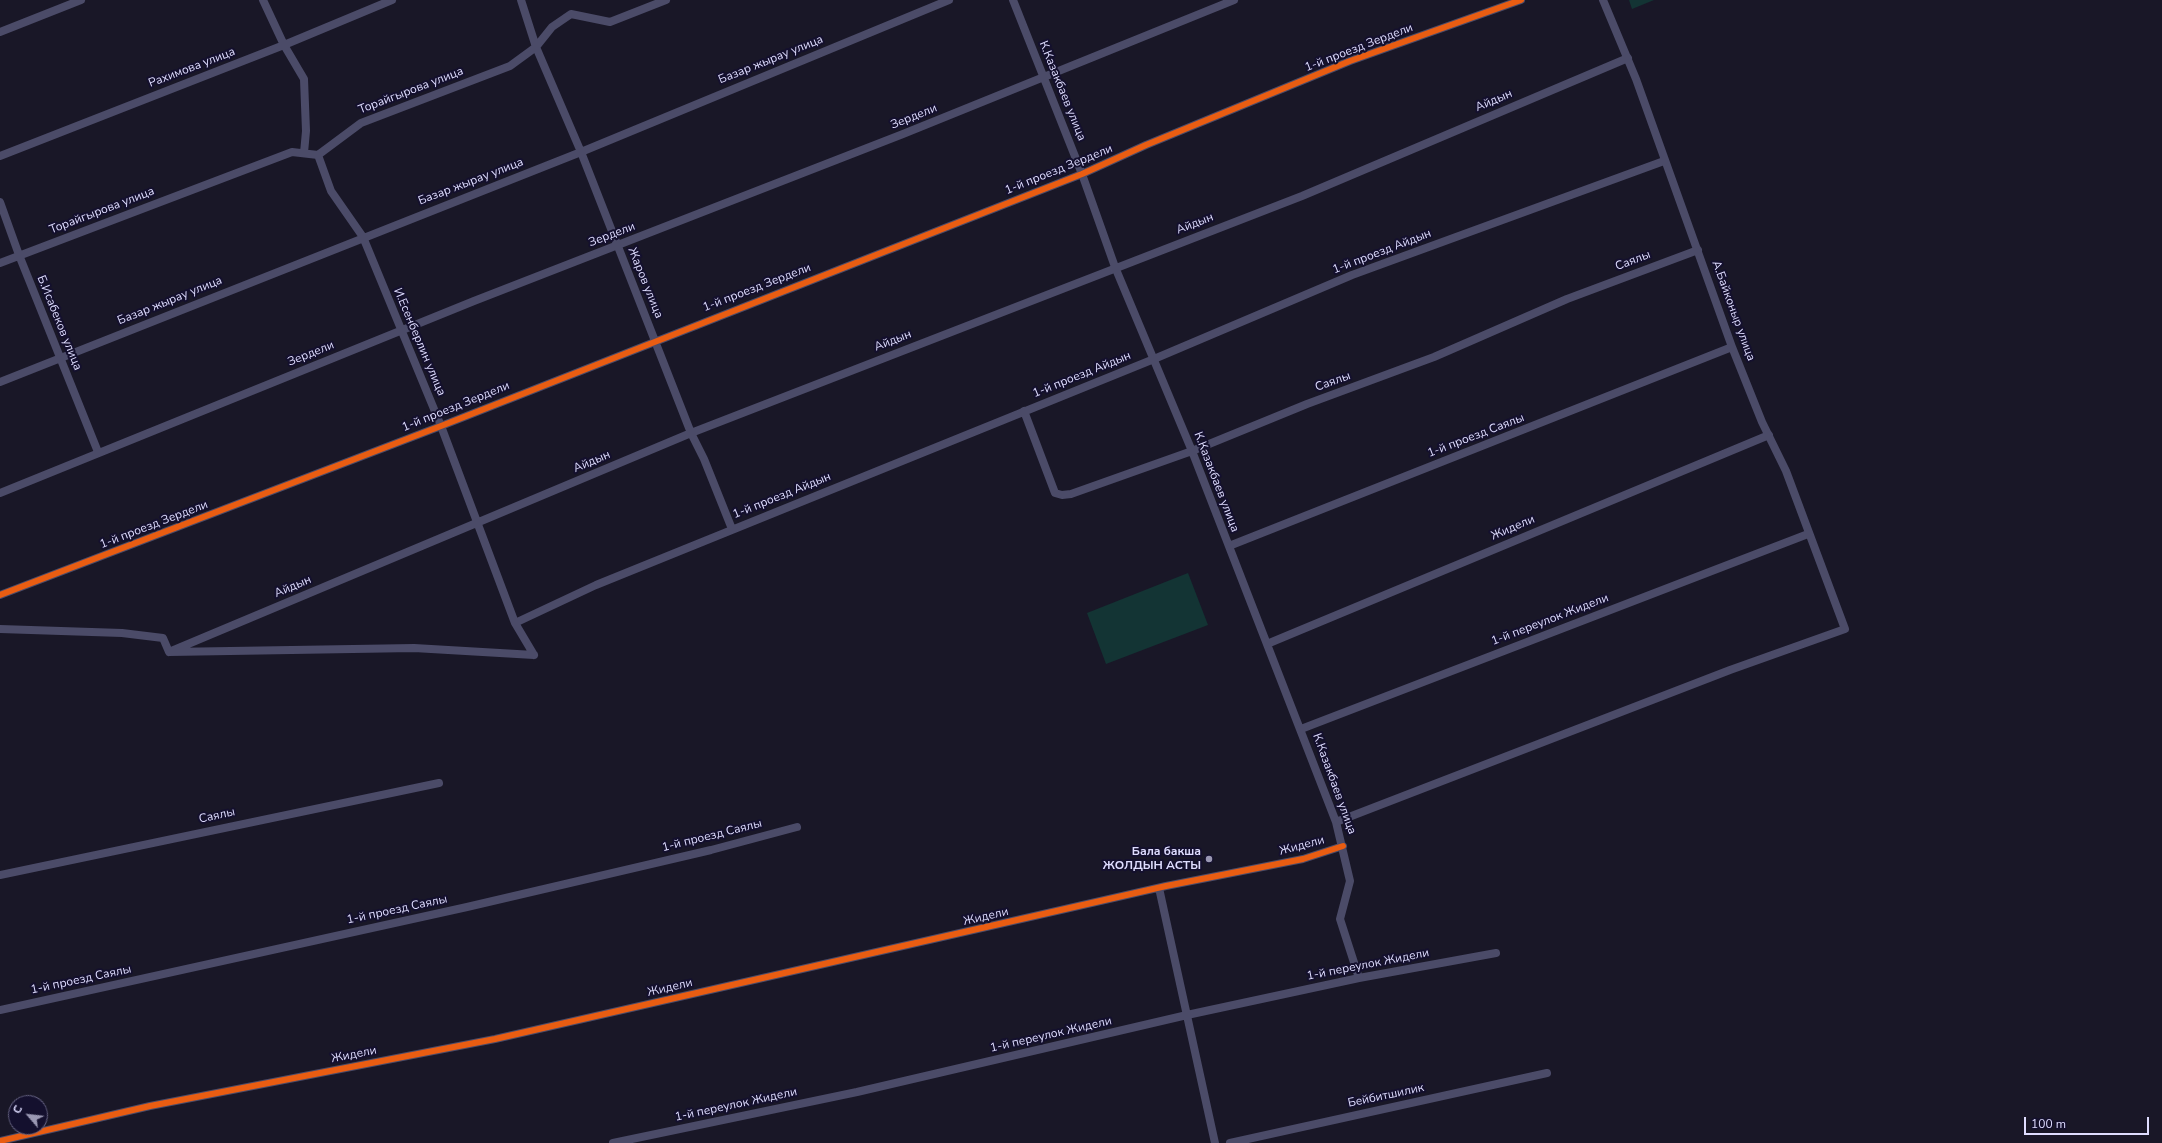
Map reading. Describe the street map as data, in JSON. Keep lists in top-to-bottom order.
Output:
{
  "streets": {
    "street": [
      "1-й проезд Зердели",
      "Базар жырау улица",
      "Рахимова улица",
      "Торайгырова улица",
      "К.Казакбаев улица",
      "Айдын",
      "Зердели",
      "1-й проезд Айдын",
      "Саялы",
      "Жаров улица",
      "А.Байконыр улица",
      "Б.Исабеков улица",
      "И.Есенберлин улица",
      "1-й проезд Саялы",
      "Жидели",
      "1-й переулок Жидели",
      "Бейбитшилик"
    ]
  },
  "crossings": [
    ["1-й проезд Зердели", "К.Казакбаев улица"],
    ["1-й проезд Зердели", "Жаров улица"],
    ["1-й проезд Зердели", "И.Есенберлин улица"],
    ["Базар жырау улица", "Жаров улица"],
    ["Базар жырау улица", "Б.Исабеков улица"],
    ["Базар жырау улица", "И.Есенберлин улица"],
    ["Торайгырова улица", "Жаров улица"],
    ["Торайгырова улица", "Б.Исабеков улица"],
    ["Торайгырова улица", "И.Есенберлин улица"],
    ["К.Казакбаев улица", "Айдын"],
    ["К.Казакбаев улица", "Зердели"],
    ["К.Казакбаев улица", "1-й проезд Айдын"],
    ["К.Казакбаев улица", "Саялы"],
    ["К.Казакбаев улица", "А.Байконыр улица"],
    ["К.Казакбаев улица", "1-й проезд Саялы"],
    ["К.Казакбаев улица", "Жидели"],
    ["К.Казакбаев улица", "1-й переулок Жидели"],
    ["Айдын", "Жаров улица"],
    ["Айдын", "А.Байконыр улица"],
    ["Айдын", "И.Есенберлин улица"],
    ["Зердели", "Жаров улица"],
    ["Зердели", "Б.Исабеков улица"],
    ["Зердели", "И.Есенберлин улица"],
    ["1-й проезд Айдын", "Саялы"],
    ["1-й проезд Айдын", "Жаров улица"],
    ["1-й проезд Айдын", "А.Байконыр улица"],
    ["1-й проезд Айдын", "И.Есенберлин улица"],
    ["Саялы", "А.Байконыр улица"],
    ["А.Байконыр улица", "1-й проезд Саялы"],
    ["А.Байконыр улица", "Жидели"],
    ["А.Байконыр улица", "1-й переулок Жидели"]
  ],
  "places": ["Бала бакша ЖОЛДЫН АСТЫ"],
  "scale_bar": "100 m",
  "north": "top left"
}
